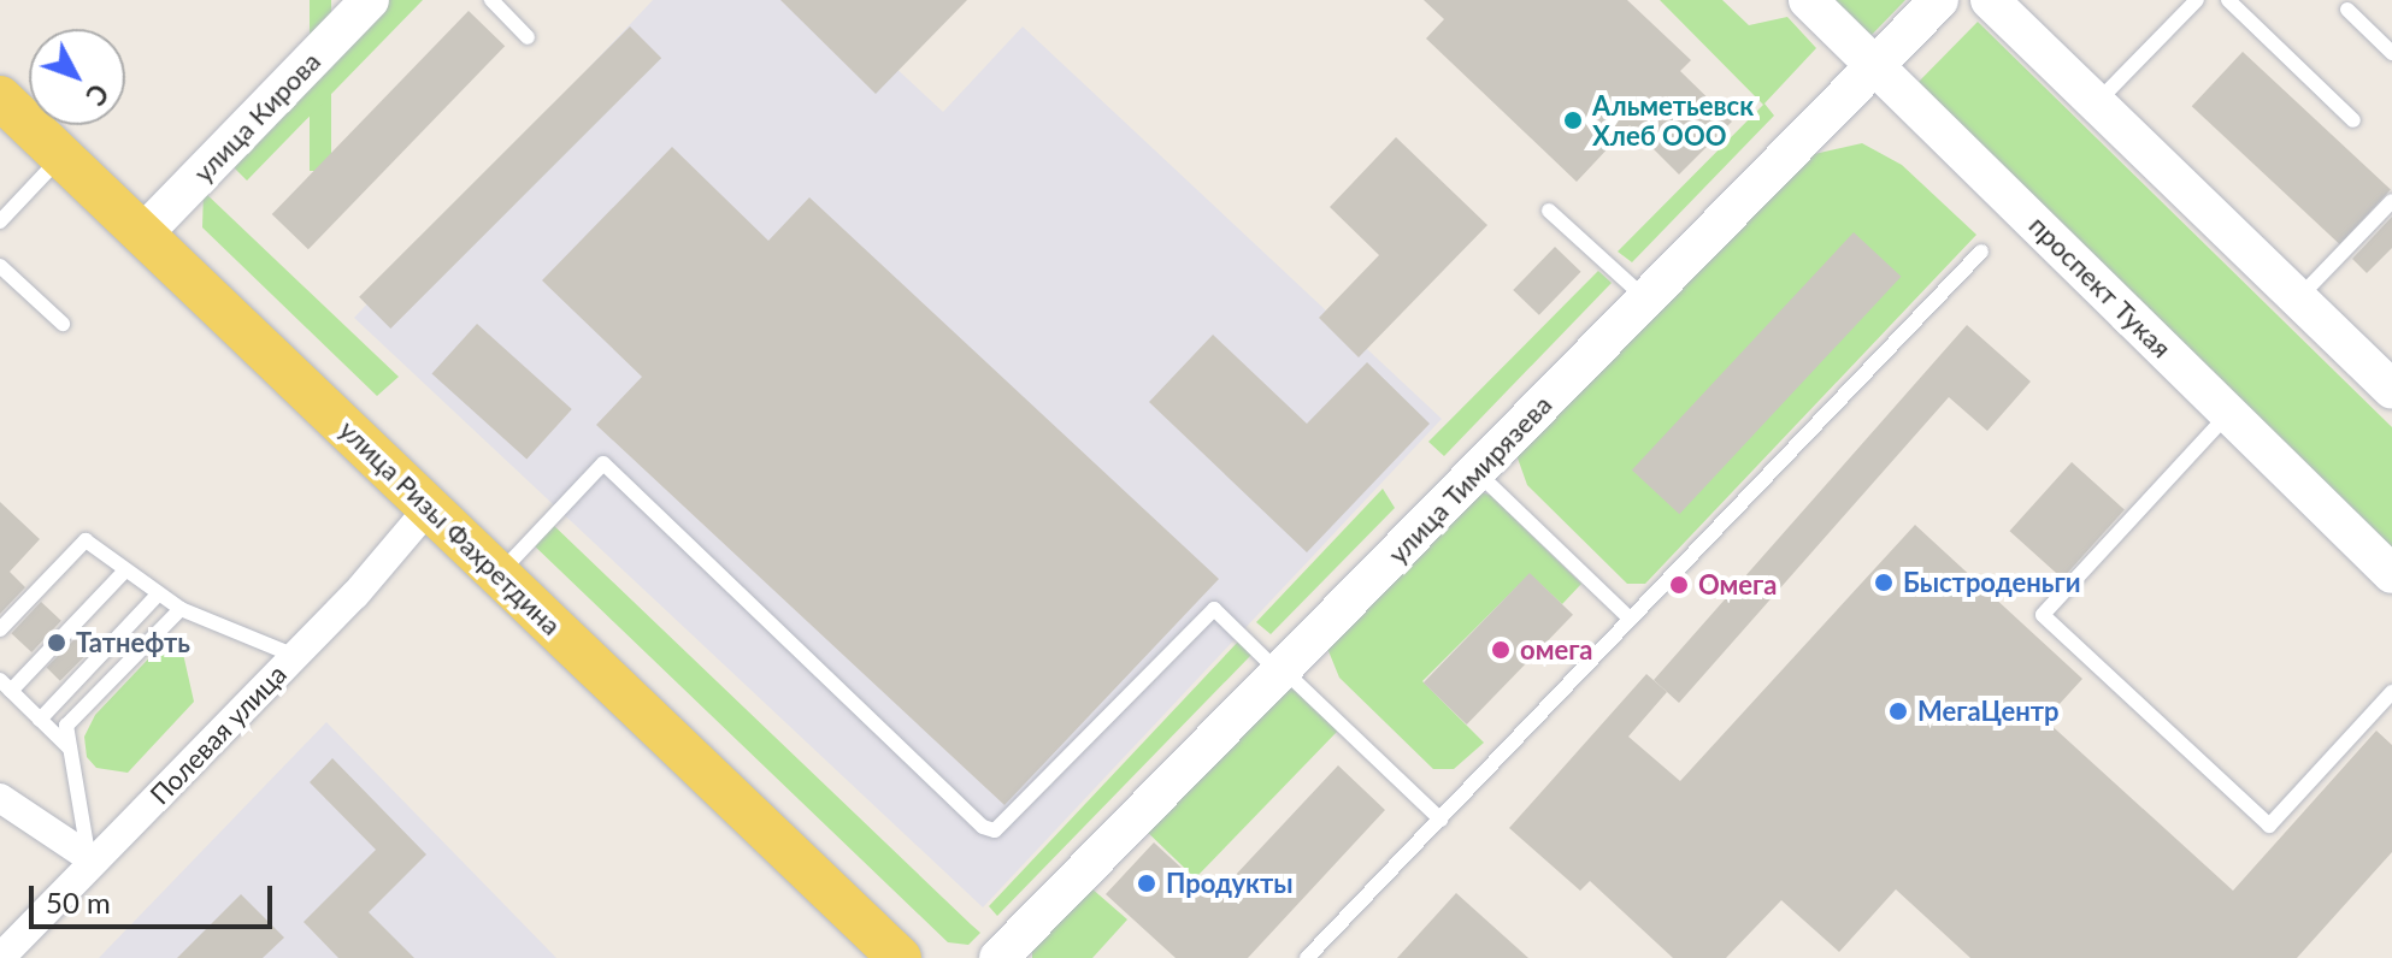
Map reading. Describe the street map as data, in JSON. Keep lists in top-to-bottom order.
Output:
{
  "streets": {
    "main road": ["улица Ризы Фахретдина"],
    "street": [
      "улица Кирова",
      "проспект Тукая",
      "улица Тимирязева",
      "Полевая улица"
    ]
  },
  "crossings": [
    ["улица Кирова", "улица Ризы Фахретдина"],
    ["проспект Тукая", "улица Тимирязева"],
    ["улица Ризы Фахретдина", "Полевая улица"]
  ],
  "places": [
    "Альметьевск Хлеб ООО",
    "Быстроденьги",
    "Омега",
    "Татнефть",
    "омега",
    "МегаЦентр",
    "Продукты"
  ],
  "scale_bar": "50 m",
  "north": "bottom right"
}
